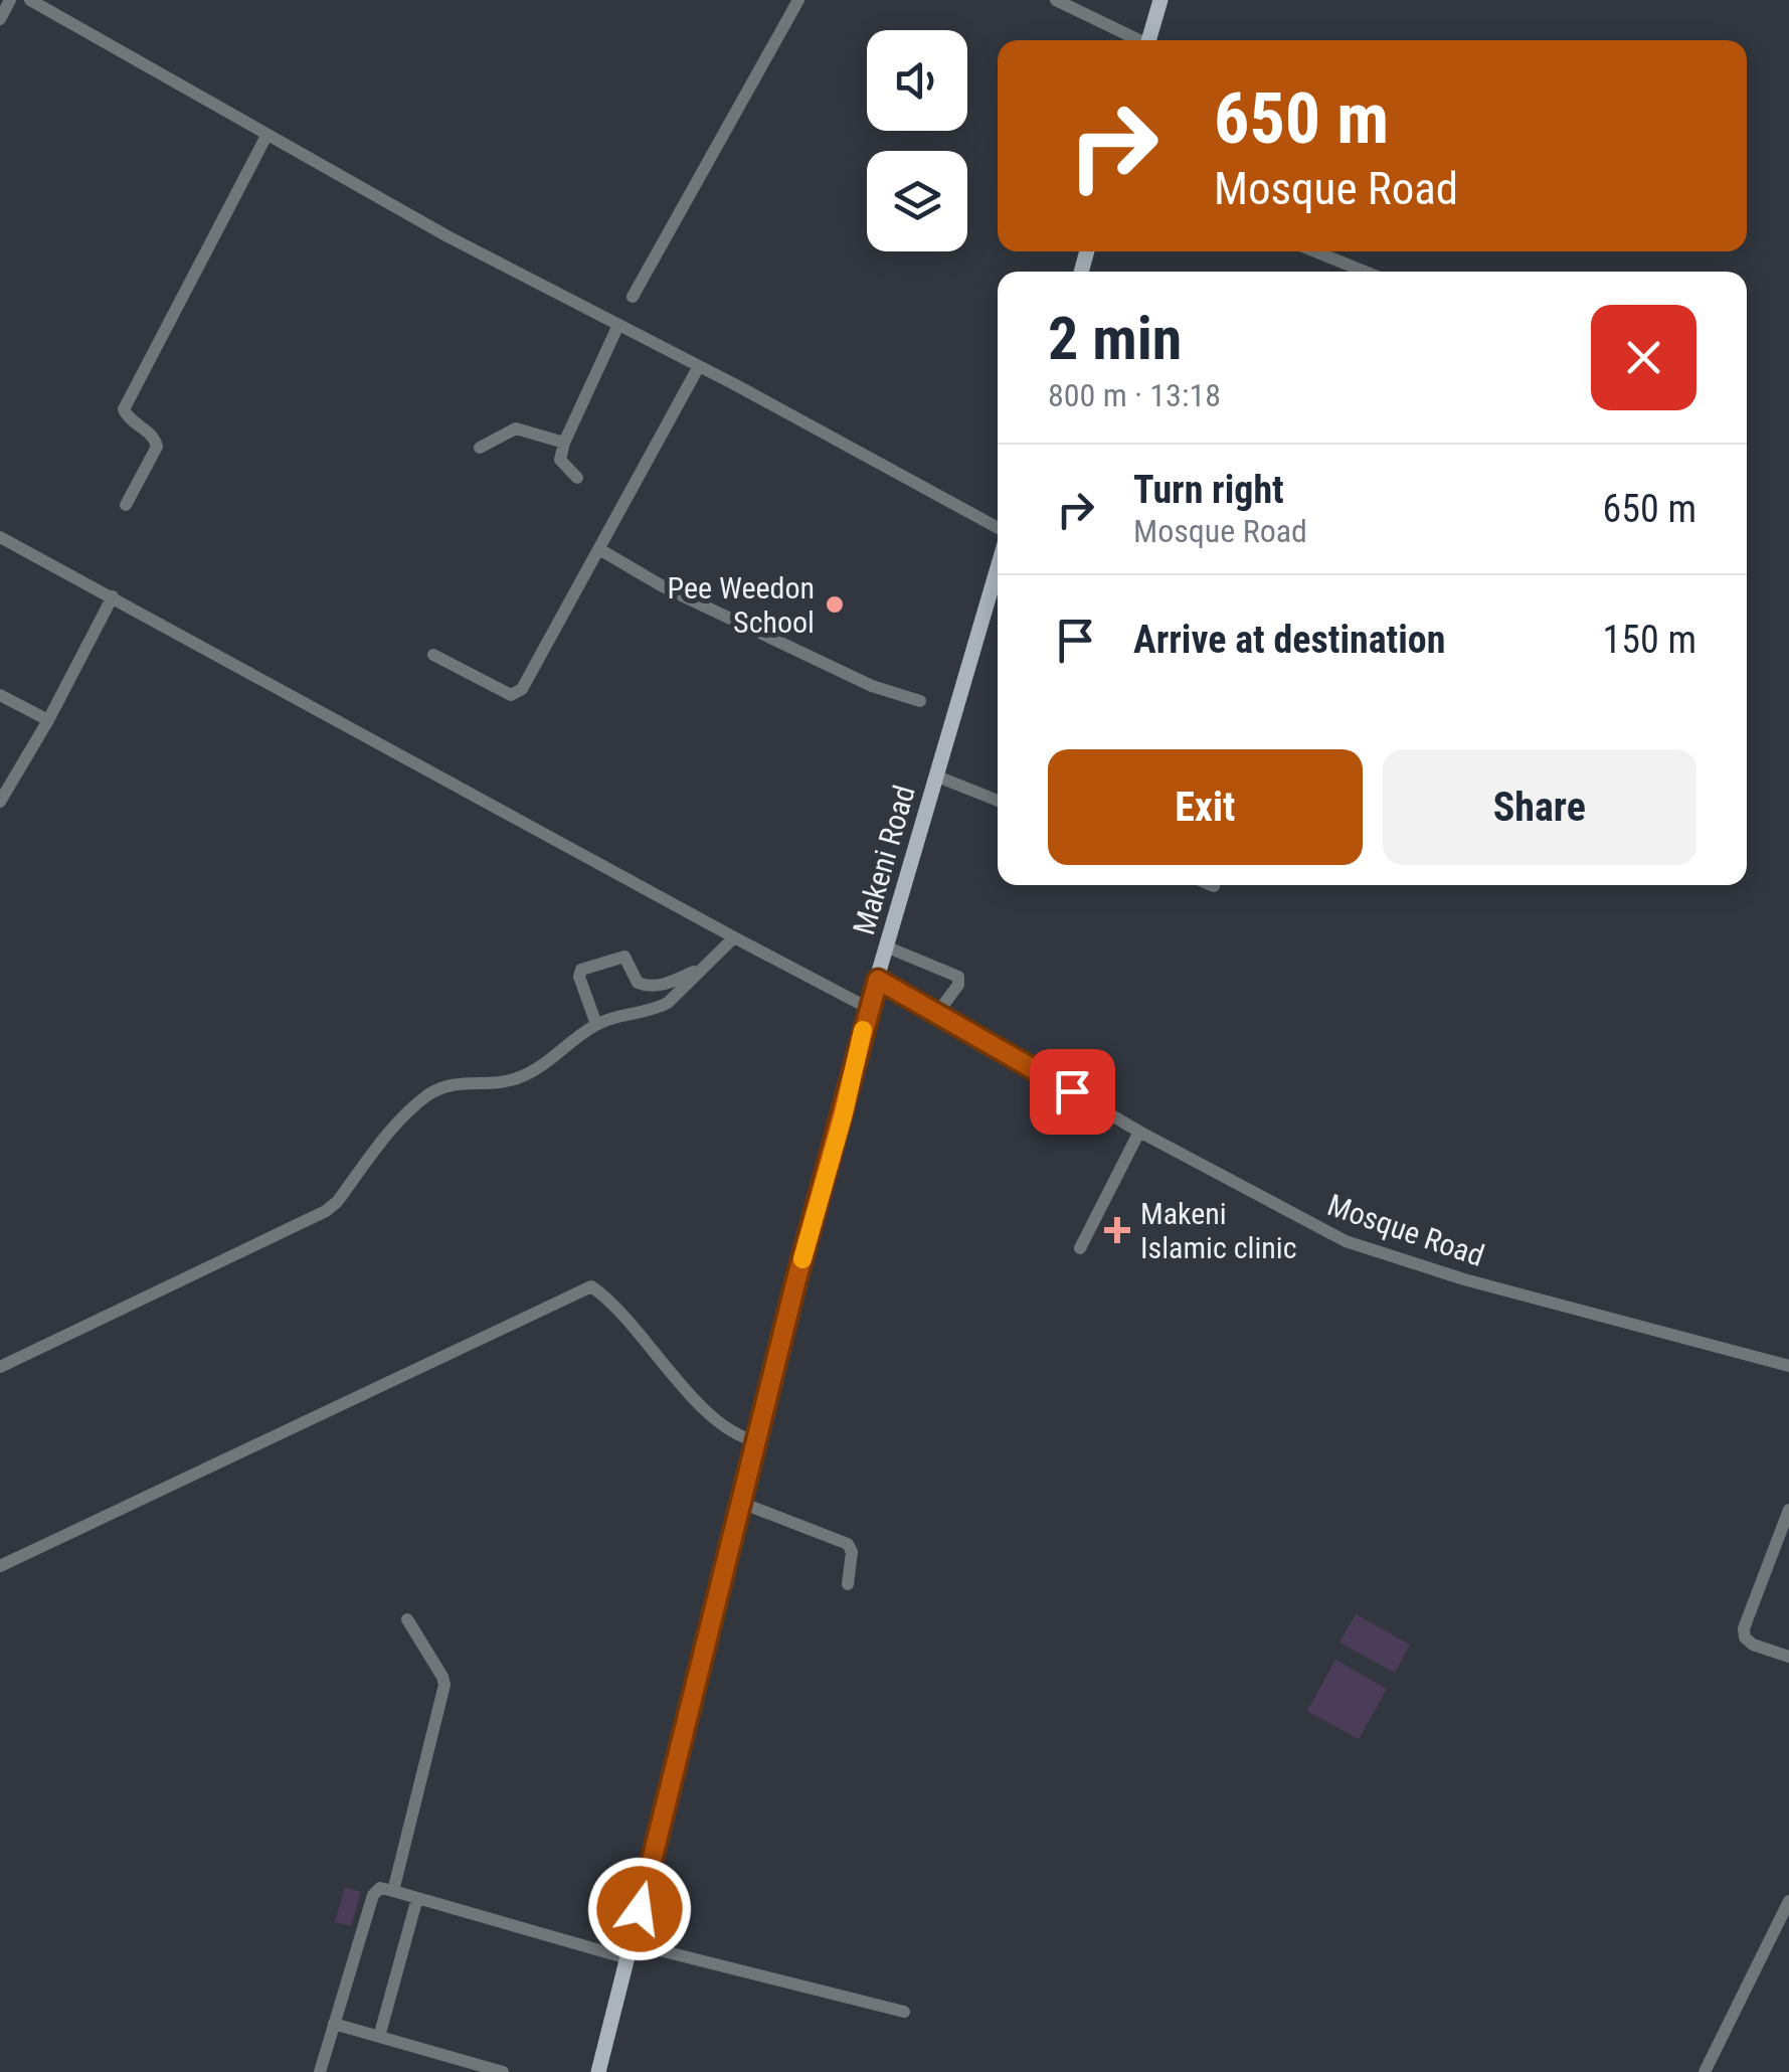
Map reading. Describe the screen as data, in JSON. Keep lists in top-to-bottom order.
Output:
{
  "streets": {
    "main road": ["Makeni Road"],
    "street": ["Mosque Road"]
  },
  "crossings": [
    ["Makeni Road", "Mosque Road"]
  ],
  "places": {
    "other": ["Pee Weedon School"],
    "health": ["Makeni Islamic clinic"]
  },
  "page": {
    "turn": ["650 m", "Mosque Road"],
    "heading": ["2 min", "800 m · 13:18"],
    "list": [
      {
        "name": "Turn right",
        "note": "Mosque Road",
        "value": "650 m"
      },
      {
        "name": "Arrive at destination",
        "value": "150 m"
      }
    ],
    "buttons": ["Exit", "Share"]
  }
}
